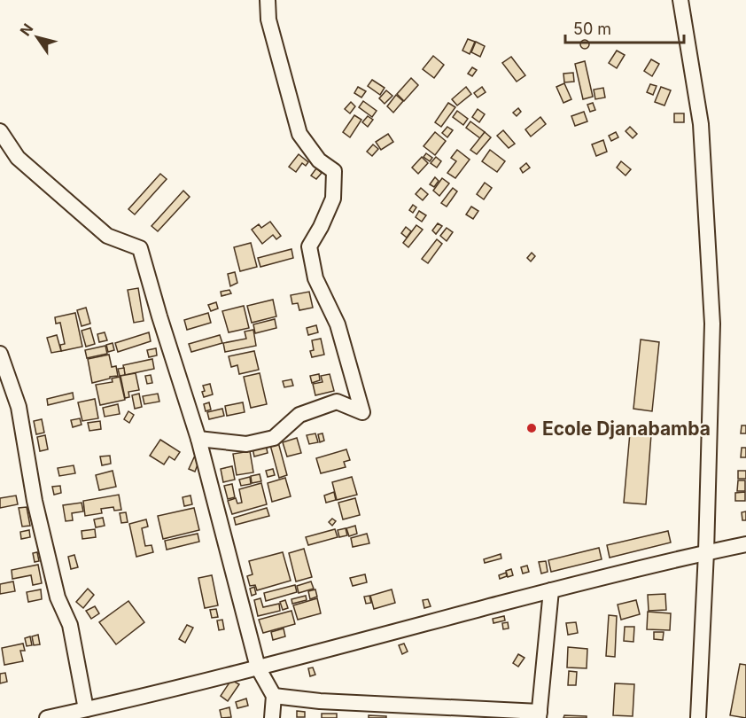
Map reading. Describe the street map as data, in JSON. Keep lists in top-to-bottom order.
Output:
{
  "places": ["Ecole Djanabamba"],
  "scale_bar": "50 m",
  "north": "top left"
}
